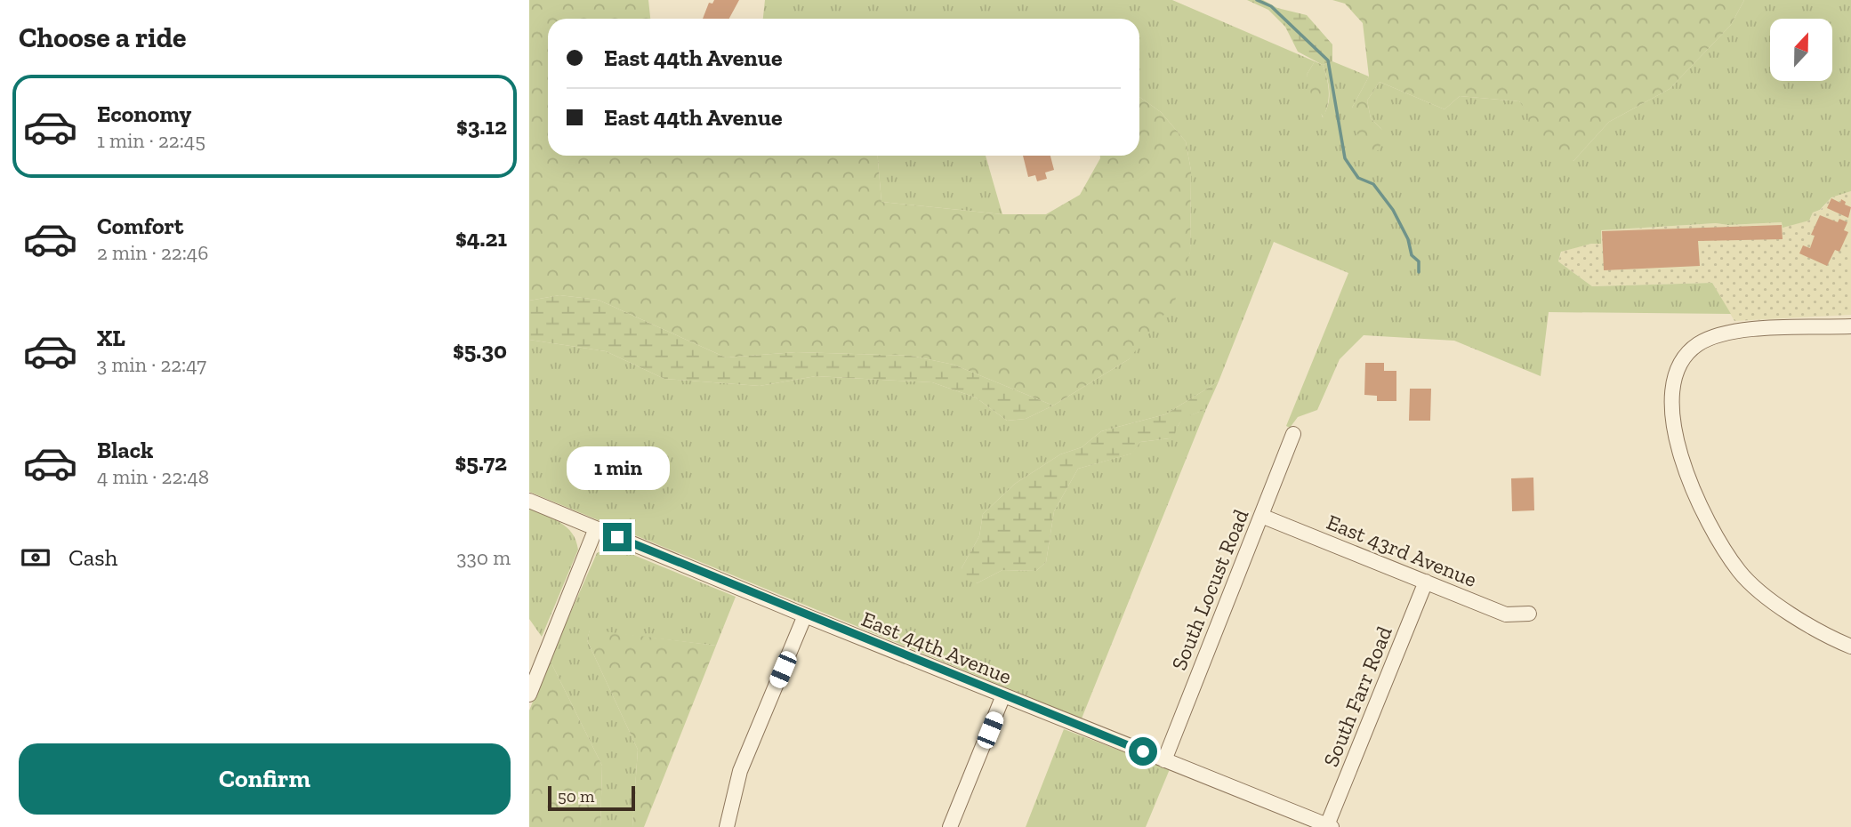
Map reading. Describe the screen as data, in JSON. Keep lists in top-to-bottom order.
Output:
{
  "streets": {
    "street": [
      "East 43rd Avenue",
      "South Locust Road",
      "East 44th Avenue",
      "South Farr Road"
    ]
  },
  "crossings": [
    ["East 43rd Avenue", "South Locust Road"],
    ["East 43rd Avenue", "South Farr Road"],
    ["South Locust Road", "East 44th Avenue"],
    ["East 44th Avenue", "South Farr Road"]
  ],
  "scale_bar": "50 m",
  "north": "top",
  "page": {
    "heading": "Choose a ride",
    "banner": ["East 44th Avenue", "East 44th Avenue"],
    "list": [
      {
        "name": "Economy",
        "note": "1 min · 22:45",
        "value": "$3.12"
      },
      {
        "name": "Comfort",
        "note": "2 min · 22:46",
        "value": "$4.21"
      },
      {
        "name": "XL",
        "note": "3 min · 22:47",
        "value": "$5.30"
      },
      {
        "name": "Black",
        "note": "4 min · 22:48",
        "value": "$5.72"
      }
    ],
    "bubble": "1 min",
    "pay": ["Cash", "330 m"],
    "buttons": "Confirm",
    "scale": "50 m"
  }
}
